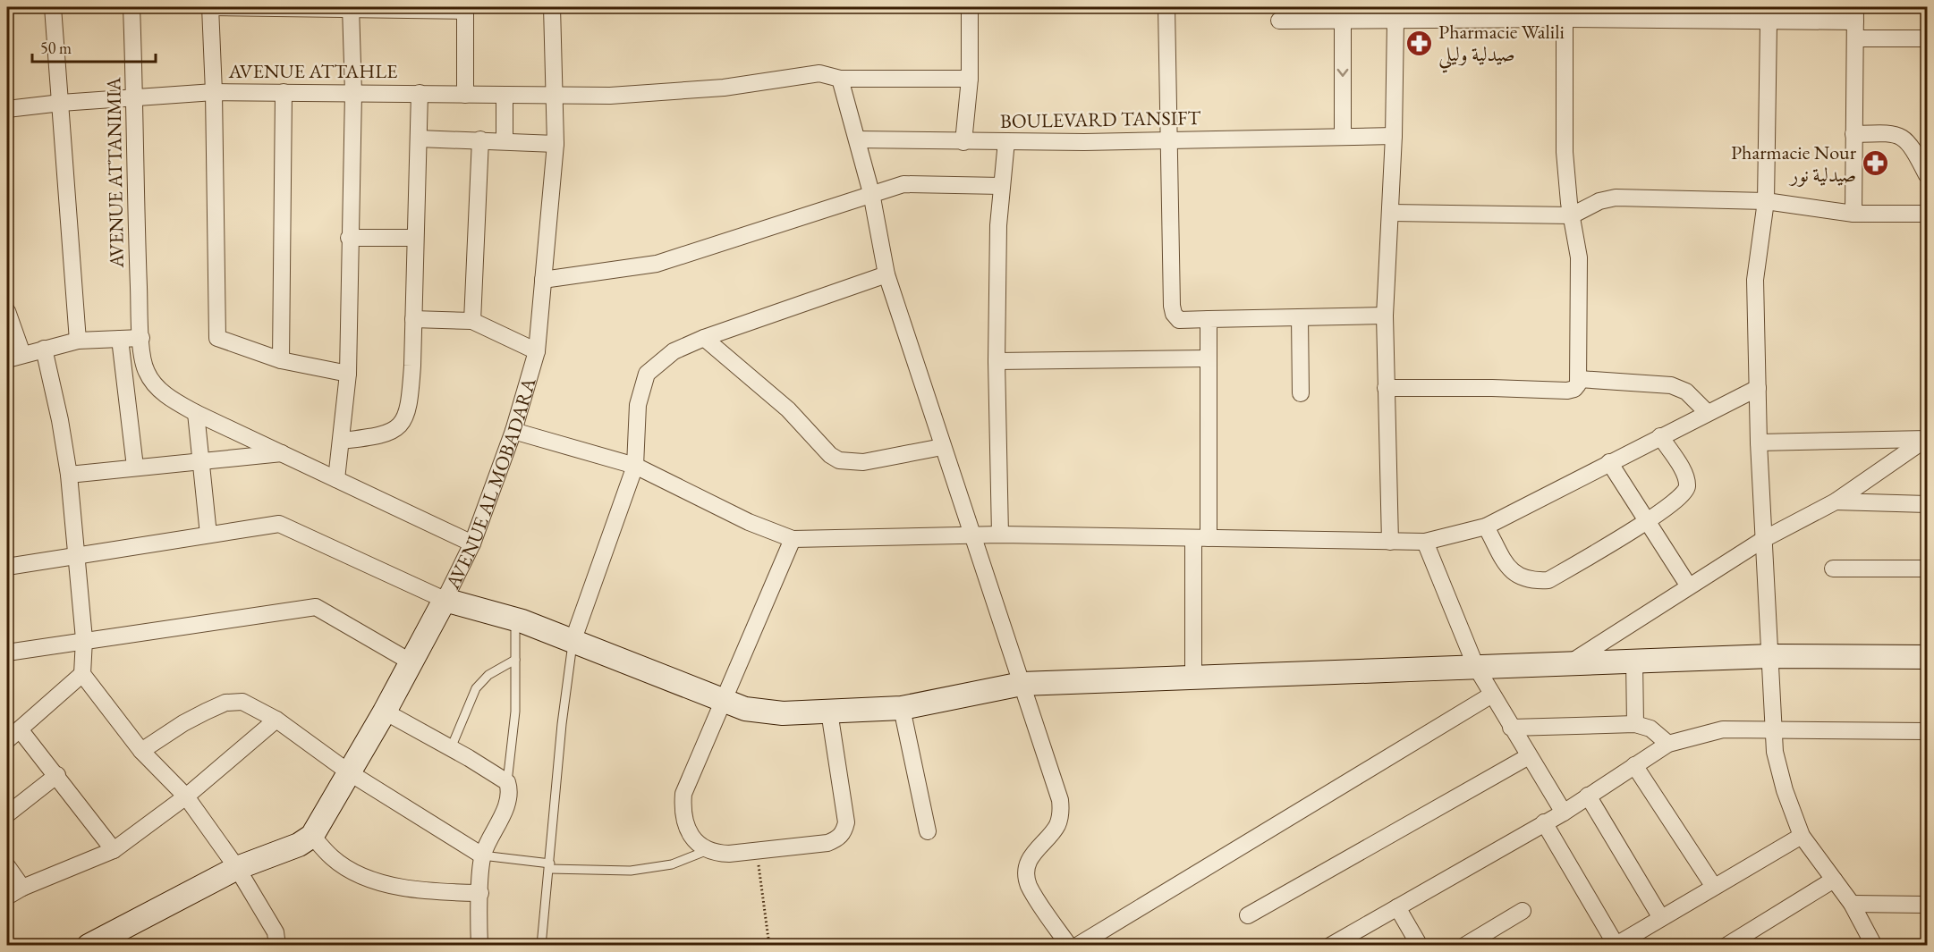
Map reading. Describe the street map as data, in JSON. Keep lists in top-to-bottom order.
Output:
{
  "streets": {
    "street": [
      "AVENUE ATTAHLE",
      "BOULEVARD TANSIFT",
      "AVENUE ATTANIMIA",
      "AVENUE AL MOBADARA"
    ]
  },
  "crossings": [
    ["AVENUE ATTAHLE", "AVENUE ATTANIMIA"],
    ["AVENUE ATTAHLE", "AVENUE AL MOBADARA"],
    ["AVENUE ATTANIMIA", "AVENUE AL MOBADARA"]
  ],
  "places": {
    "pharmacy": ["Pharmacie Walili صيدلية وليلي", "Pharmacie Nour صيدلية نور"]
  },
  "scale_bar": "50 m"
}
